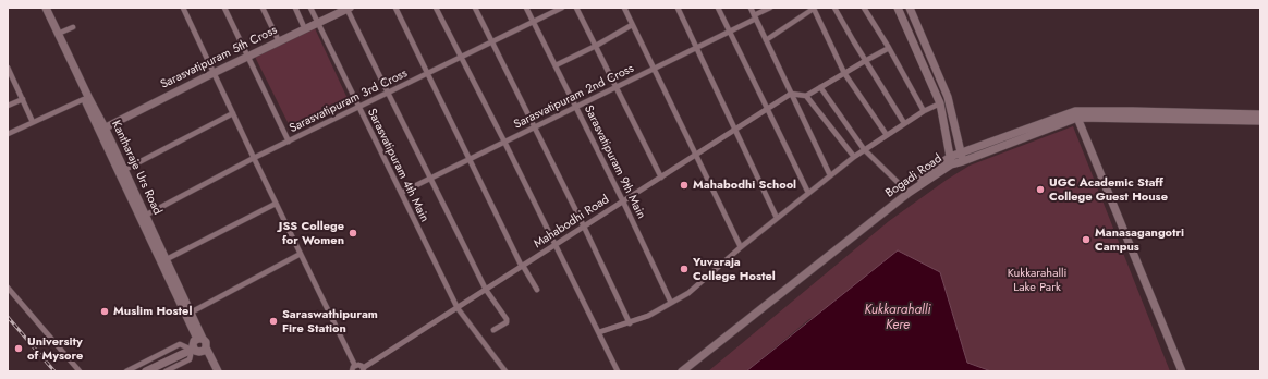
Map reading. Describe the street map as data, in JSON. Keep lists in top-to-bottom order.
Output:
{
  "streets": {
    "street": [
      "Sarasvatipuram 5th Cross",
      "Sarasvatipuram 2nd Cross",
      "Sarasvatipuram 3rd Cross",
      "Sarasvatipuram 9th Main",
      "Sarasvatipuram 4th Main",
      "Kantharaje Urs Road",
      "Bogadi Road",
      "Mahabodhi Road"
    ]
  },
  "crossings": [
    ["Sarasvatipuram 5th Cross", "Sarasvatipuram 4th Main"],
    ["Sarasvatipuram 5th Cross", "Kantharaje Urs Road"],
    ["Sarasvatipuram 2nd Cross", "Sarasvatipuram 9th Main"],
    ["Sarasvatipuram 2nd Cross", "Sarasvatipuram 4th Main"],
    ["Sarasvatipuram 3rd Cross", "Sarasvatipuram 9th Main"],
    ["Sarasvatipuram 3rd Cross", "Sarasvatipuram 4th Main"],
    ["Sarasvatipuram 3rd Cross", "Kantharaje Urs Road"],
    ["Sarasvatipuram 9th Main", "Mahabodhi Road"],
    ["Sarasvatipuram 4th Main", "Mahabodhi Road"]
  ],
  "water": ["Kukkarahalli Kere"],
  "parks": ["Kukkarahalli Lake Park"],
  "places": [
    "Mahabodhi School",
    "UGC Academic Staff College Guest House",
    "JSS College for Women",
    "Manasagangotri Campus",
    "Yuvaraja College Hostel",
    "Muslim Hostel",
    "Saraswathipuram Fire Station",
    "University of Mysore"
  ]
}
